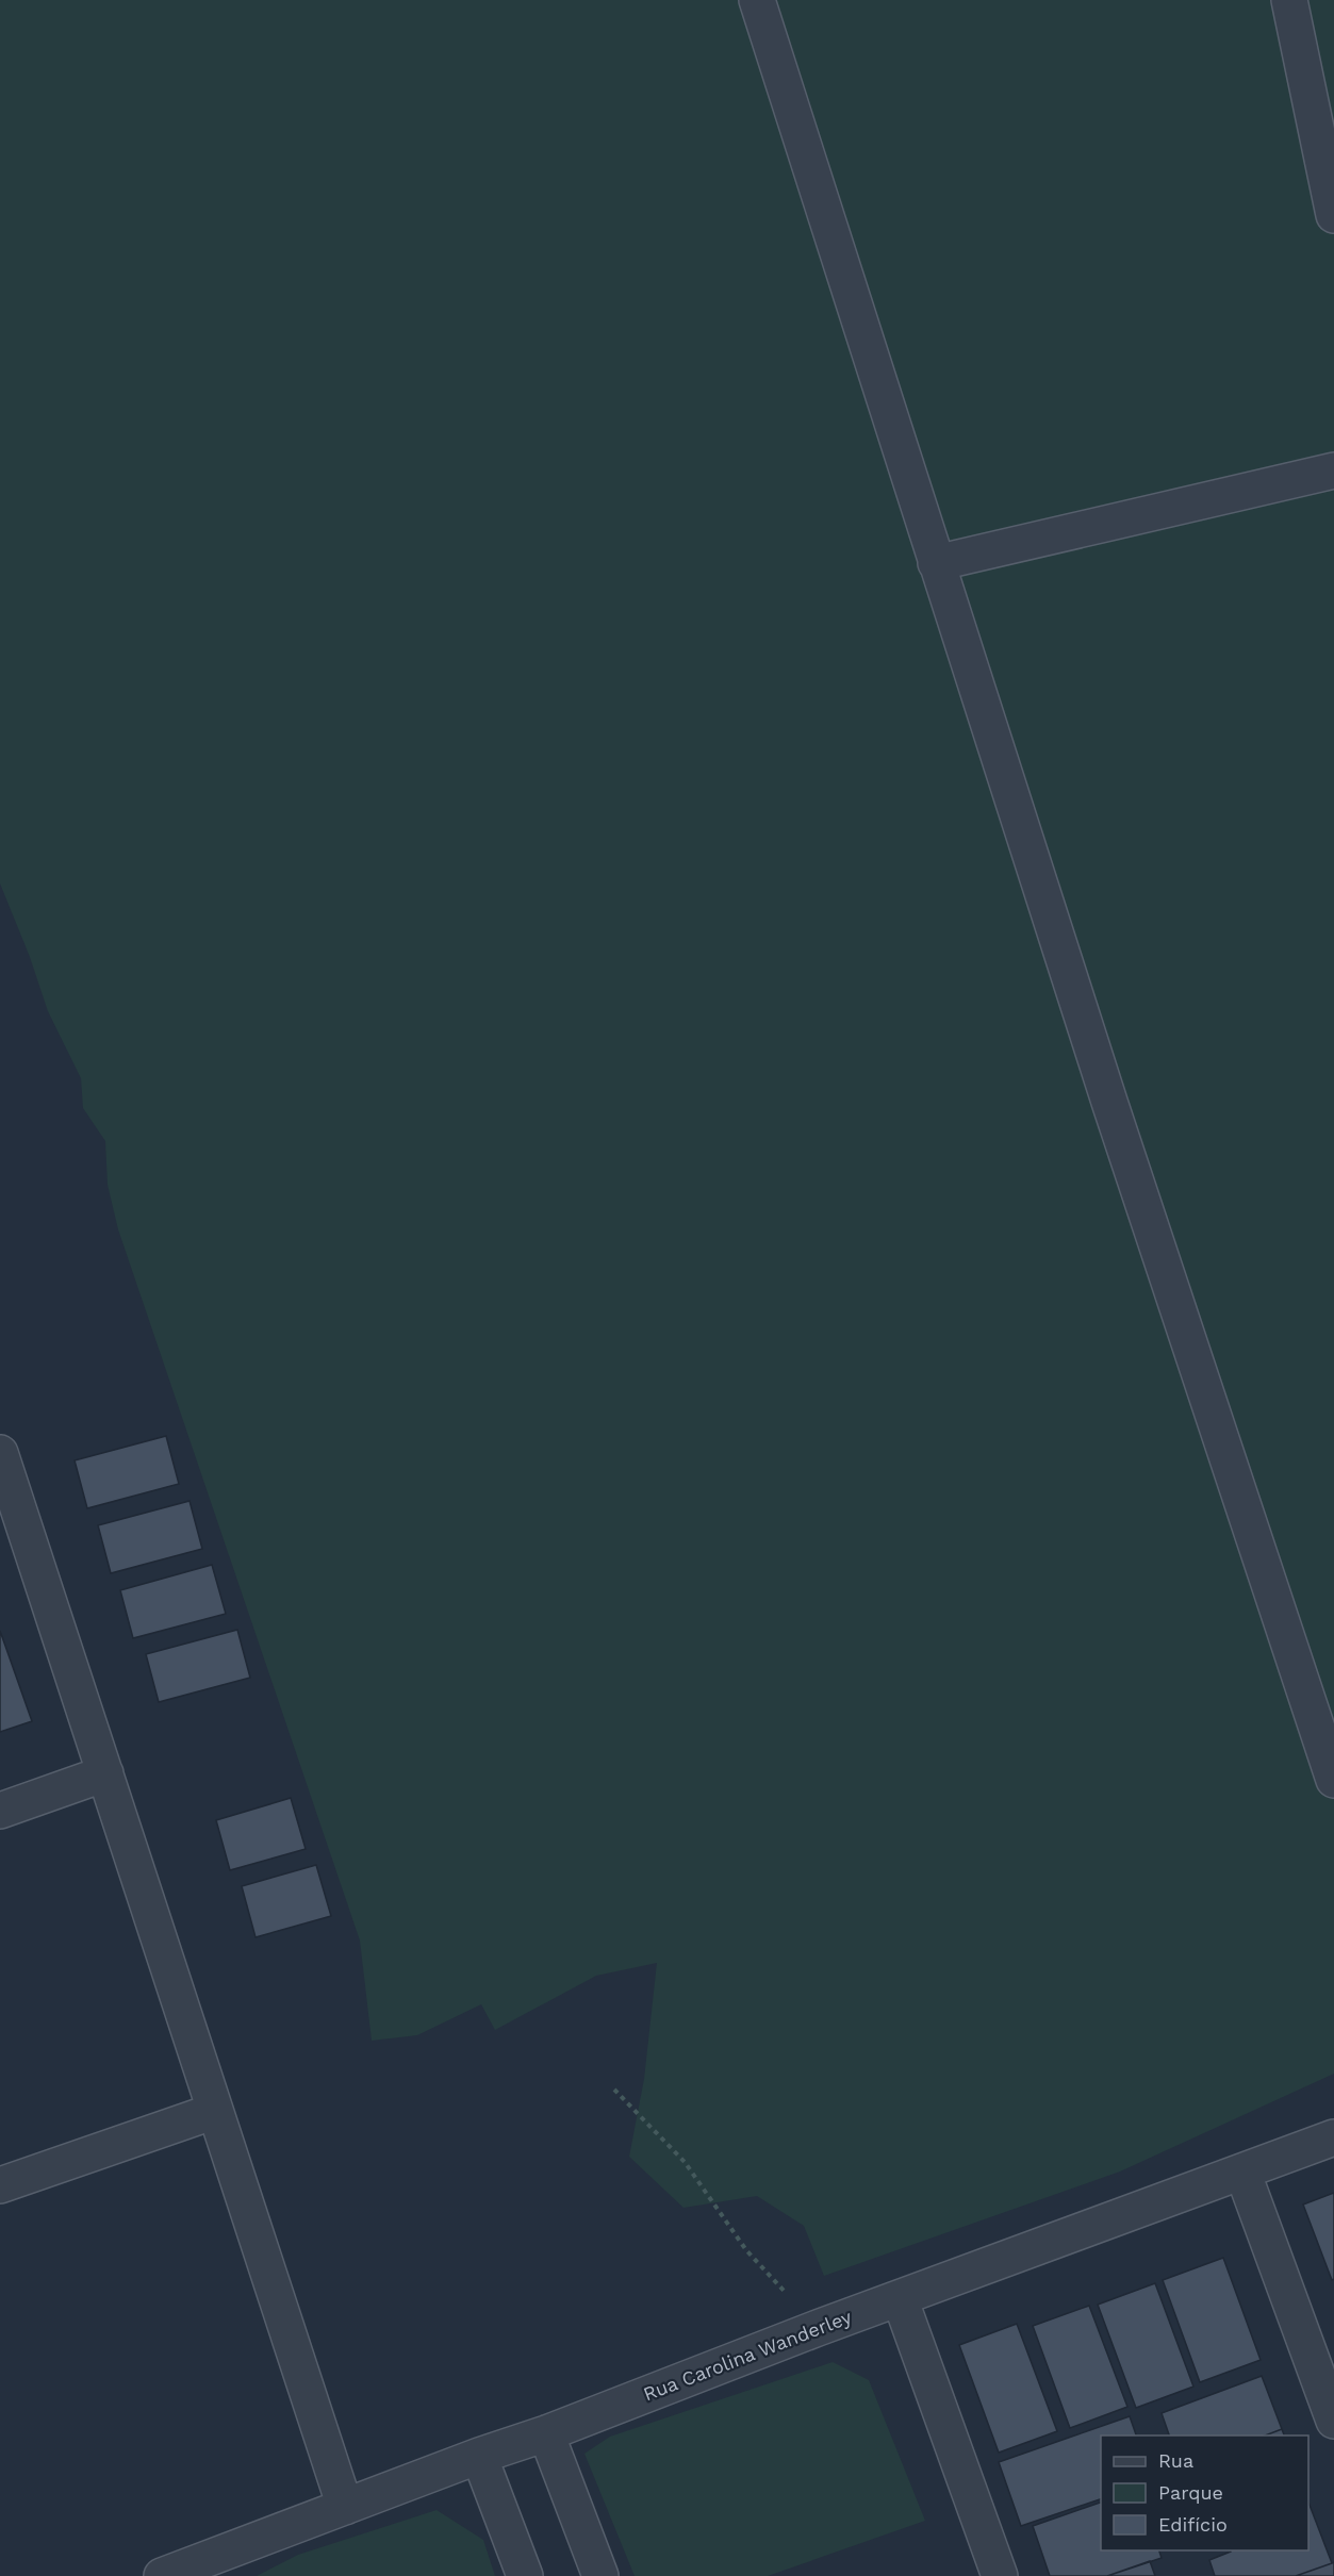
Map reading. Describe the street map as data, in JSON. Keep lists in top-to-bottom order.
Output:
{
  "streets": {
    "street": ["Rua Carolina Wanderley"]
  },
  "legend": ["Rua", "Parque", "Edifício"]
}
